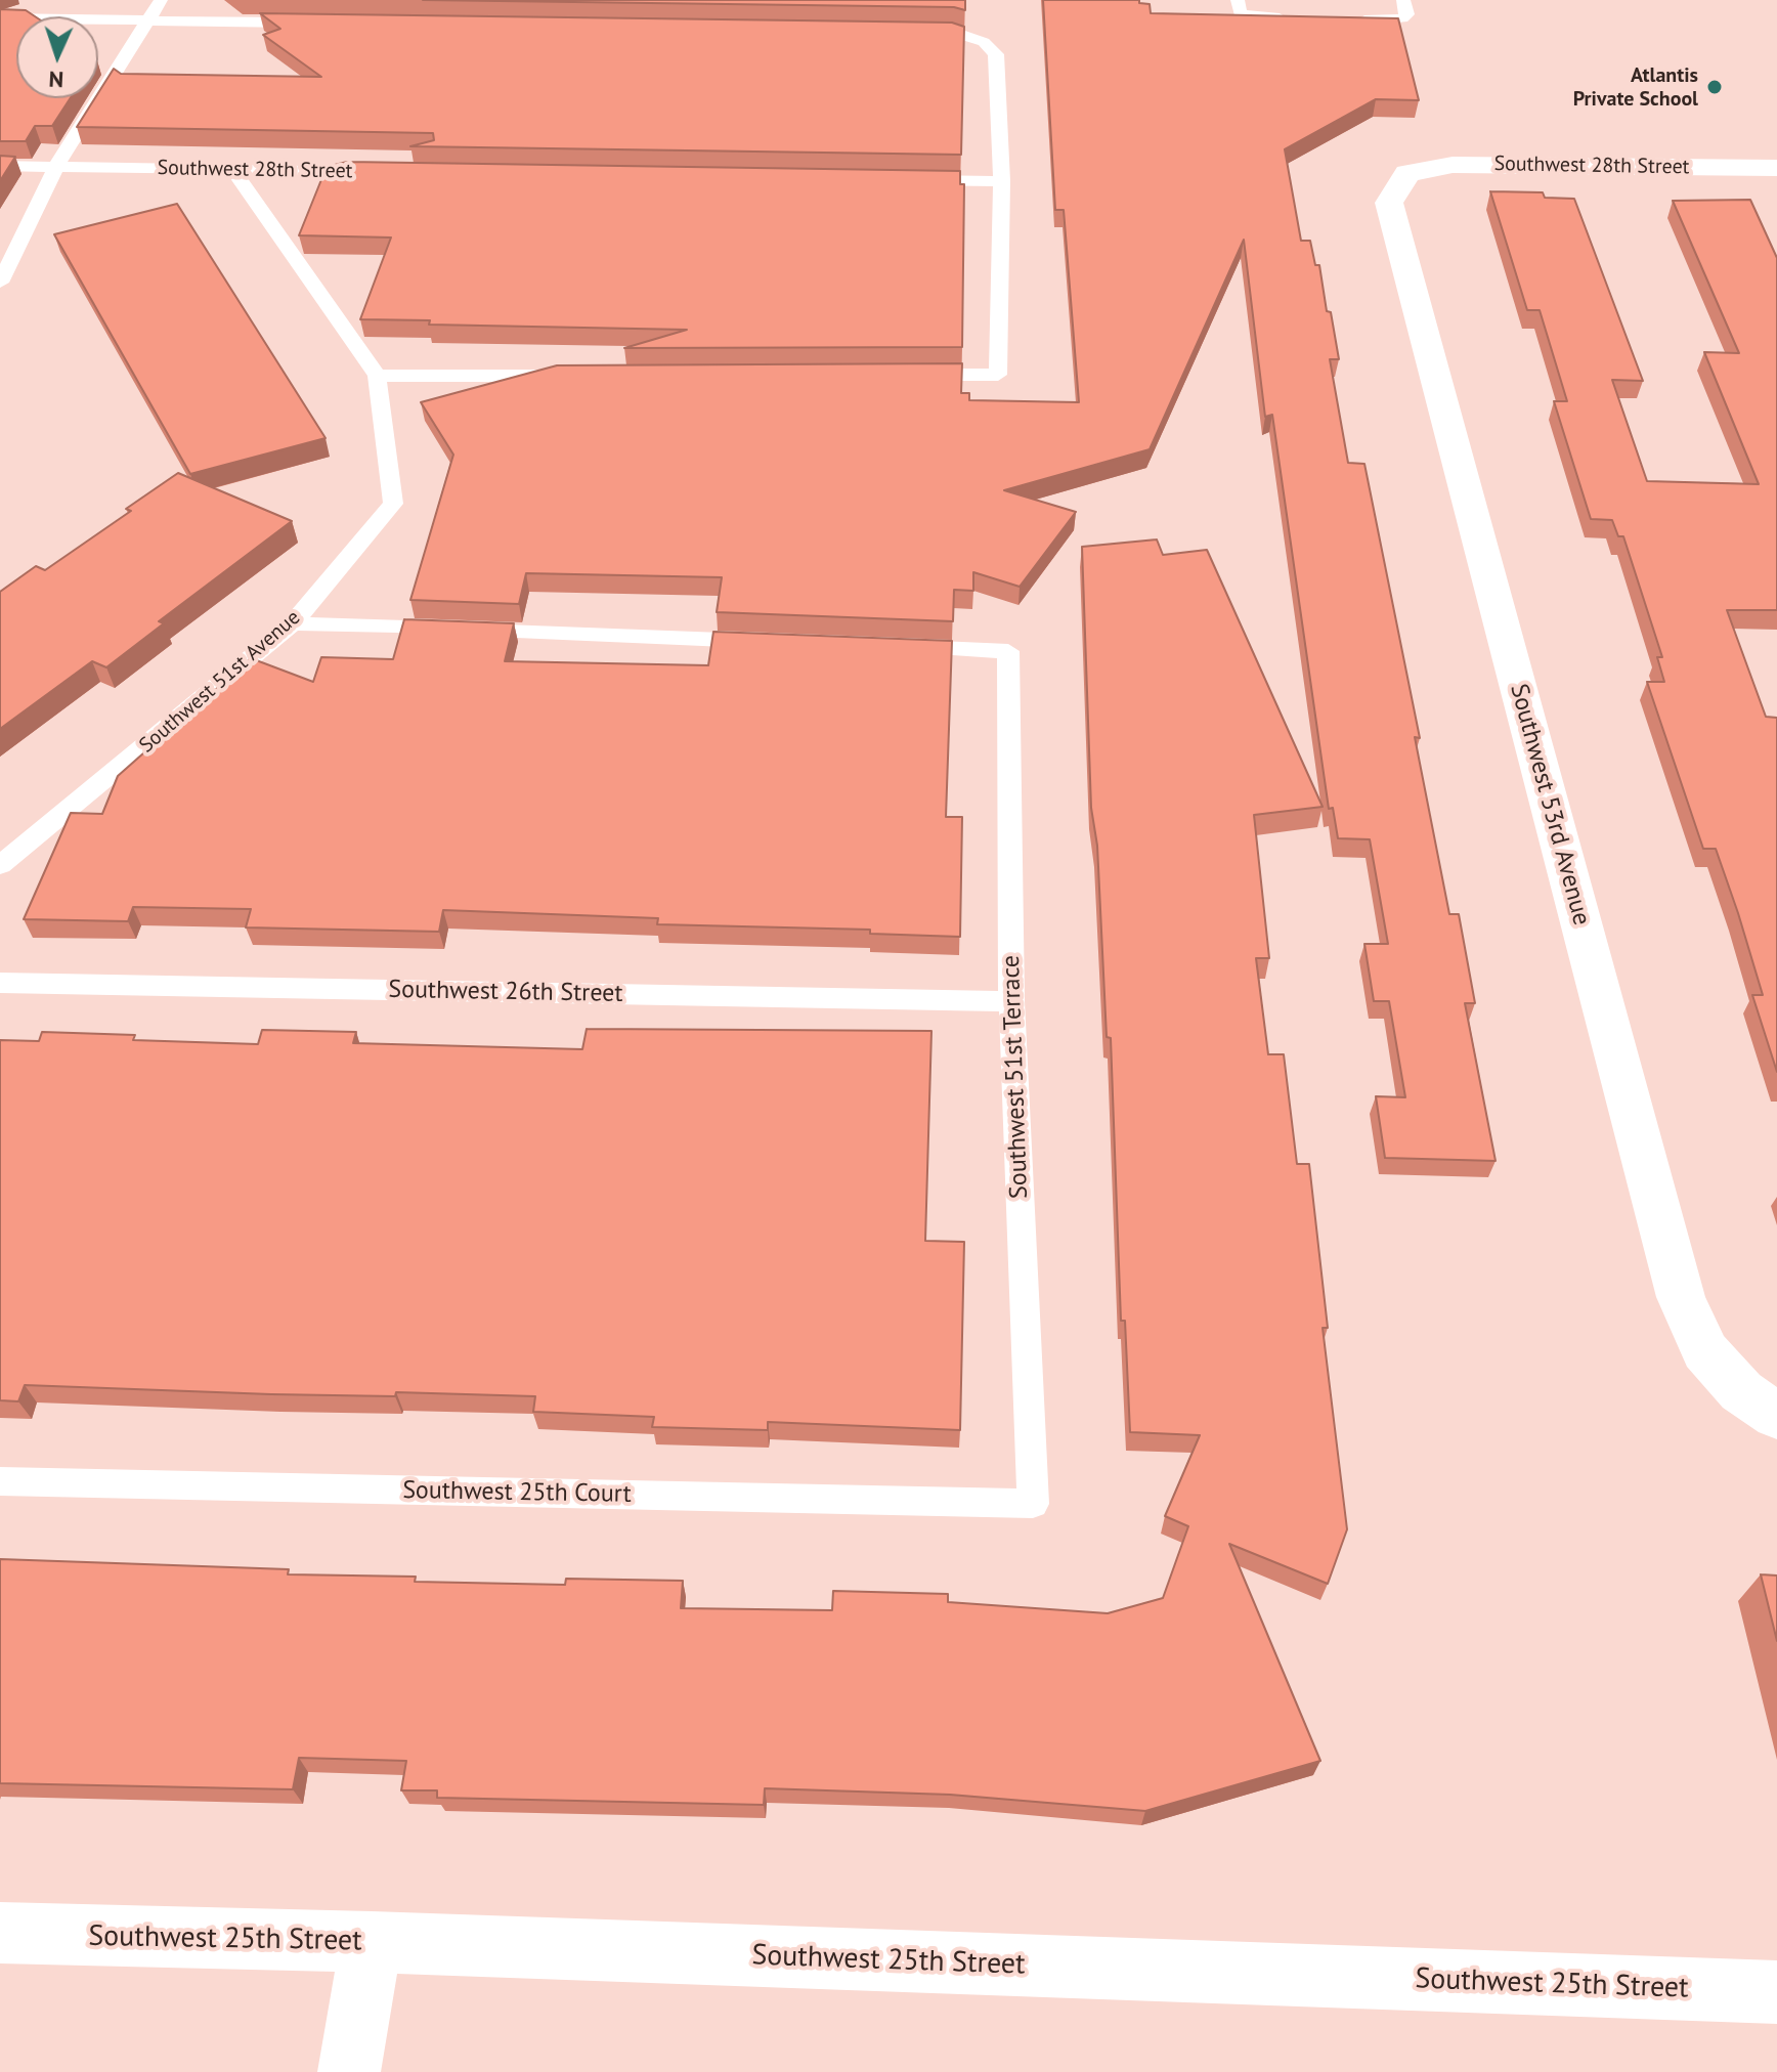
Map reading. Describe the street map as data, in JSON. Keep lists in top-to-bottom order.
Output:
{
  "streets": {
    "street": ["Southwest 28th Street", "Southwest 53rd Avenue", "Southwest 25th Street"],
    "lane": [
      "Southwest 51st Avenue",
      "Southwest 26th Street",
      "Southwest 51st Terrace",
      "Southwest 25th Court"
    ]
  },
  "crossings": [
    ["Southwest 28th Street", "Southwest 51st Avenue"],
    ["Southwest 28th Street", "Southwest 53rd Avenue"],
    ["Southwest 26th Street", "Southwest 51st Terrace"],
    ["Southwest 51st Terrace", "Southwest 25th Court"]
  ],
  "places": ["Atlantis Private School"],
  "north": "bottom"
}
